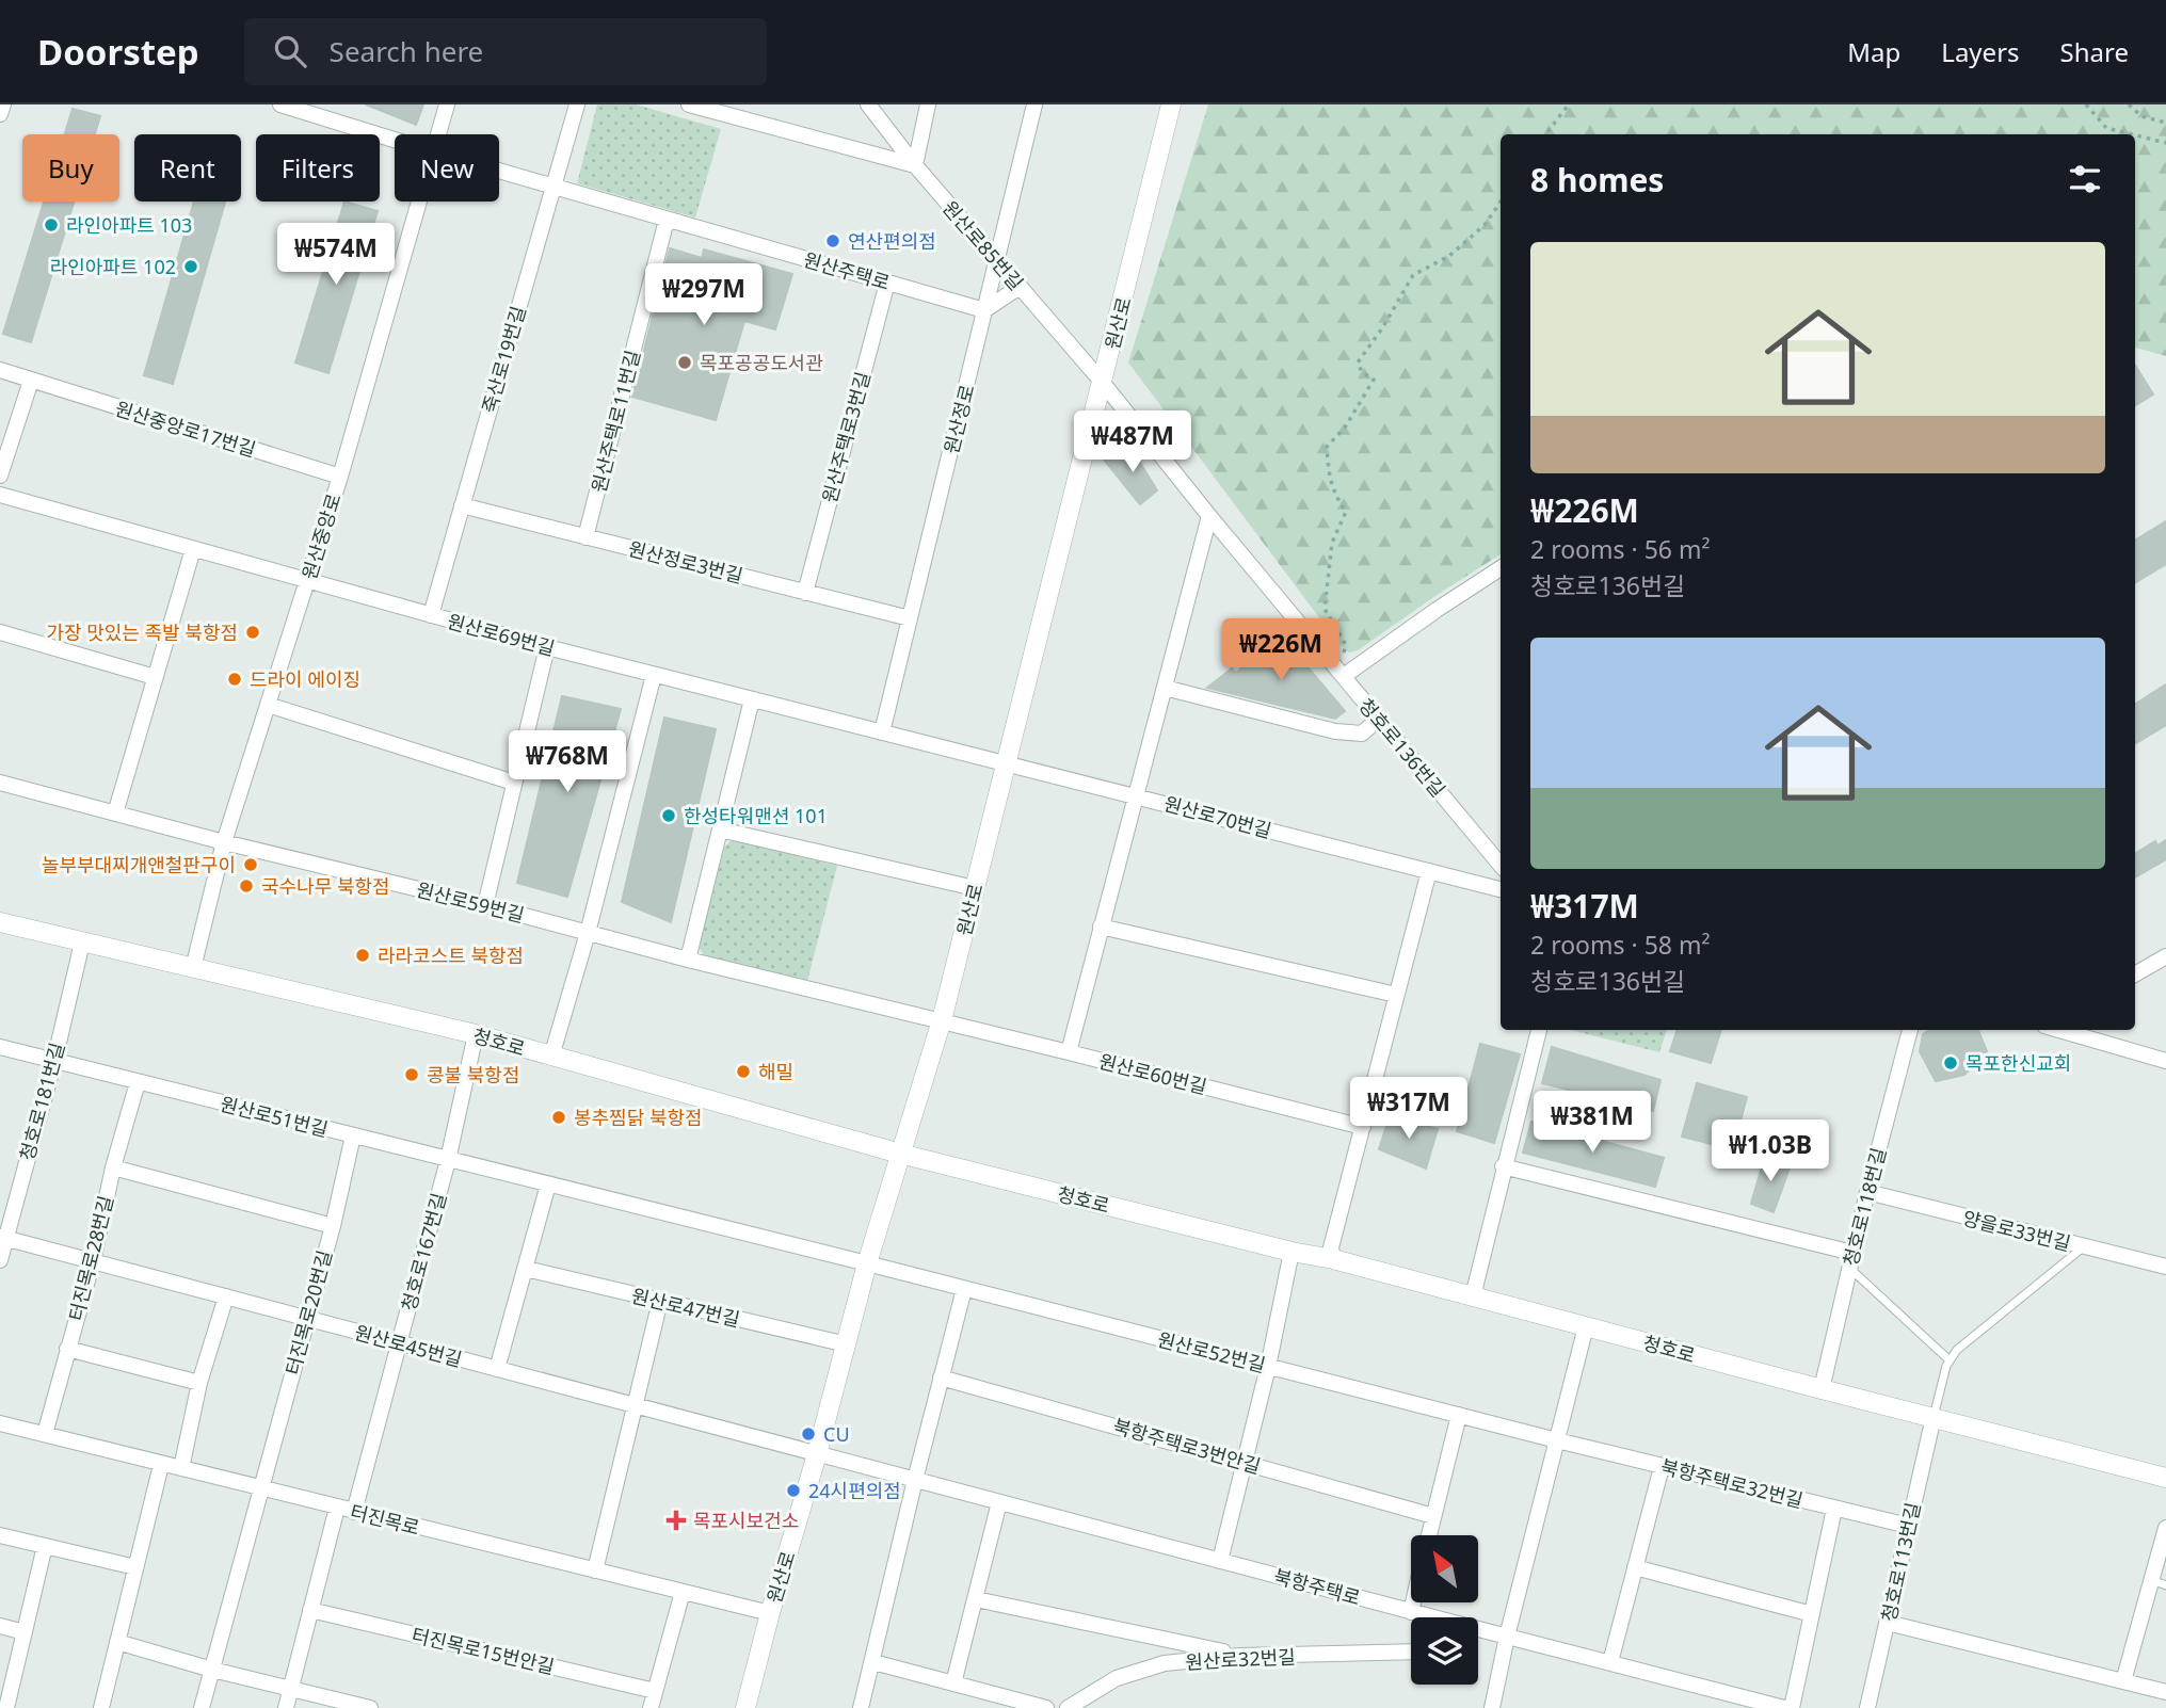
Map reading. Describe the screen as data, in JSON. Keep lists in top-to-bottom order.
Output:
{
  "streets": {
    "street": [
      "원산로85번길",
      "원산주택로",
      "원산로",
      "죽산로19번길",
      "원산정로",
      "원산주택로11번길",
      "원산중앙로17번길",
      "원산주택로3번길",
      "원산중앙로",
      "원산정로3번길",
      "원산로69번길",
      "청호로136번길",
      "원산로70번길",
      "원산로59번길",
      "청호로",
      "원산로60번길",
      "청호로181번길",
      "원산로51번길",
      "청호로118번길",
      "양을로33번길",
      "청호로167번길",
      "터진목로28번길",
      "원산로47번길",
      "터진목로20번길",
      "원산로45번길",
      "원산로52번길",
      "북항주택로3번안길",
      "북항주택로32번길",
      "터진목로",
      "청호로113번길",
      "북항주택로",
      "터진목로15번안길",
      "원산로32번길"
    ]
  },
  "crossings": [
    ["원산로85번길", "원산로"],
    ["원산로85번길", "원산정로"],
    ["원산로85번길", "청호로136번길"],
    ["원산주택로", "죽산로19번길"],
    ["원산주택로", "원산정로"],
    ["원산주택로", "원산주택로11번길"],
    ["원산주택로", "원산주택로3번길"],
    ["원산로", "원산로69번길"],
    ["원산로", "청호로136번길"],
    ["원산로", "원산로70번길"],
    ["원산로", "원산로59번길"],
    ["원산로", "청호로"],
    ["원산로", "원산로60번길"],
    ["원산로", "원산로51번길"],
    ["원산로", "원산로47번길"],
    ["원산로", "원산로45번길"],
    ["원산로", "원산로52번길"],
    ["원산로", "터진목로"],
    ["원산로", "북항주택로"],
    ["죽산로19번길", "원산정로3번길"],
    ["죽산로19번길", "원산로69번길"],
    ["원산정로", "원산정로3번길"],
    ["원산정로", "원산로69번길"],
    ["원산주택로11번길", "원산정로3번길"],
    ["원산중앙로17번길", "원산중앙로"],
    ["원산주택로3번길", "원산정로3번길"],
    ["원산중앙로", "원산로69번길"],
    ["원산중앙로", "원산로59번길"],
    ["원산중앙로", "청호로"],
    ["원산로69번길", "원산로70번길"],
    ["원산로59번길", "원산로60번길"],
    ["청호로", "청호로181번길"],
    ["청호로", "청호로118번길"],
    ["청호로", "청호로167번길"],
    ["청호로", "청호로113번길"],
    ["청호로181번길", "원산로51번길"],
    ["청호로181번길", "원산로45번길"],
    ["원산로51번길", "청호로167번길"],
    ["원산로51번길", "터진목로28번길"],
    ["원산로51번길", "터진목로20번길"],
    ["원산로51번길", "원산로52번길"],
    ["청호로118번길", "양을로33번길"],
    ["청호로167번길", "원산로45번길"],
    ["청호로167번길", "터진목로"],
    ["터진목로28번길", "원산로45번길"],
    ["터진목로28번길", "터진목로"],
    ["터진목로20번길", "원산로45번길"],
    ["터진목로20번길", "터진목로"],
    ["원산로45번길", "북항주택로"],
    ["원산로52번길", "북항주택로32번길"],
    ["북항주택로32번길", "청호로113번길"]
  ],
  "places": {
    "other": [
      "라인아파트 103",
      "연산편의점",
      "라인아파트 102",
      "목포공공도서관",
      "가장 맛있는 족발 북항점",
      "드라이 에이징",
      "한성타워맨션 101",
      "놀부부대찌개앤철판구이",
      "국수나무 북항점",
      "라라코스트 북항점",
      "목포한신교회",
      "해밀",
      "콩불 북항점",
      "봉추찜닭 북항점",
      "CU",
      "24시편의점"
    ],
    "health": ["목포시보건소"]
  },
  "north": "top left",
  "page": {
    "header": "Doorstep",
    "search": "Search here",
    "nav": ["Map", "Layers", "Share"],
    "chip": [
      "Buy",
      "Rent",
      "Filters",
      "New"
    ],
    "heading": "8 homes",
    "price": [
      "₩574M",
      "₩297M",
      "₩487M",
      "₩226M",
      "₩768M",
      "₩317M",
      "₩381M",
      "₩1.03B"
    ],
    "list": [
      {
        "name": "₩226M",
        "note": "2 rooms · 56 m² · 청호로136번길"
      },
      {
        "name": "₩317M",
        "note": "2 rooms · 58 m² · 청호로136번길"
      }
    ]
  }
}
